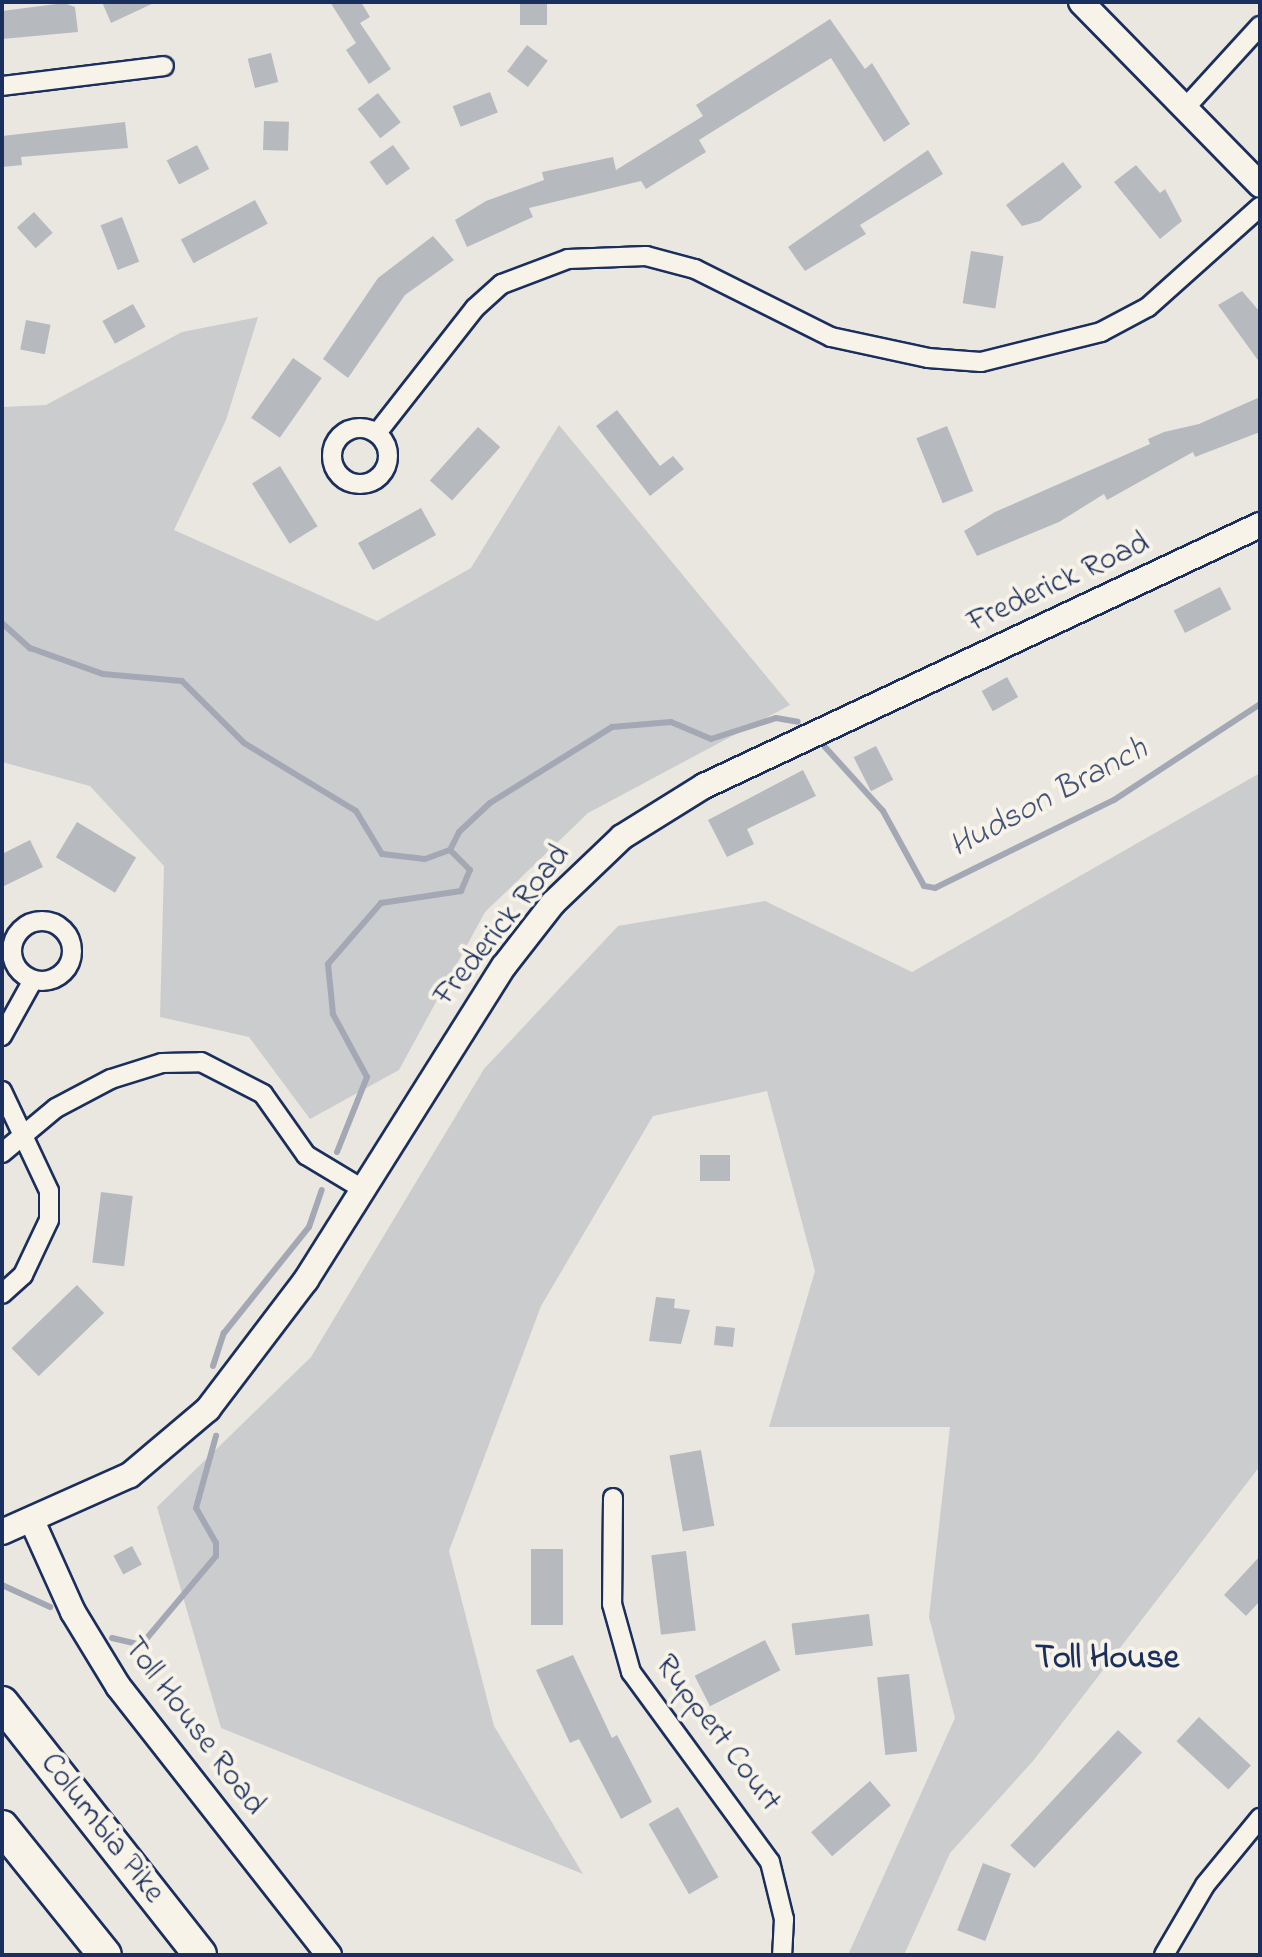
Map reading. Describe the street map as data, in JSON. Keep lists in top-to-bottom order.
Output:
{
  "streets": {
    "highway": ["Columbia Pike"],
    "main road": ["Frederick Road", "Toll House Road"],
    "street": ["Ruppert Court"]
  },
  "crossings": [
    ["Frederick Road", "Toll House Road"]
  ],
  "districts": ["Toll House"],
  "water": ["Hudson Branch"]
}
